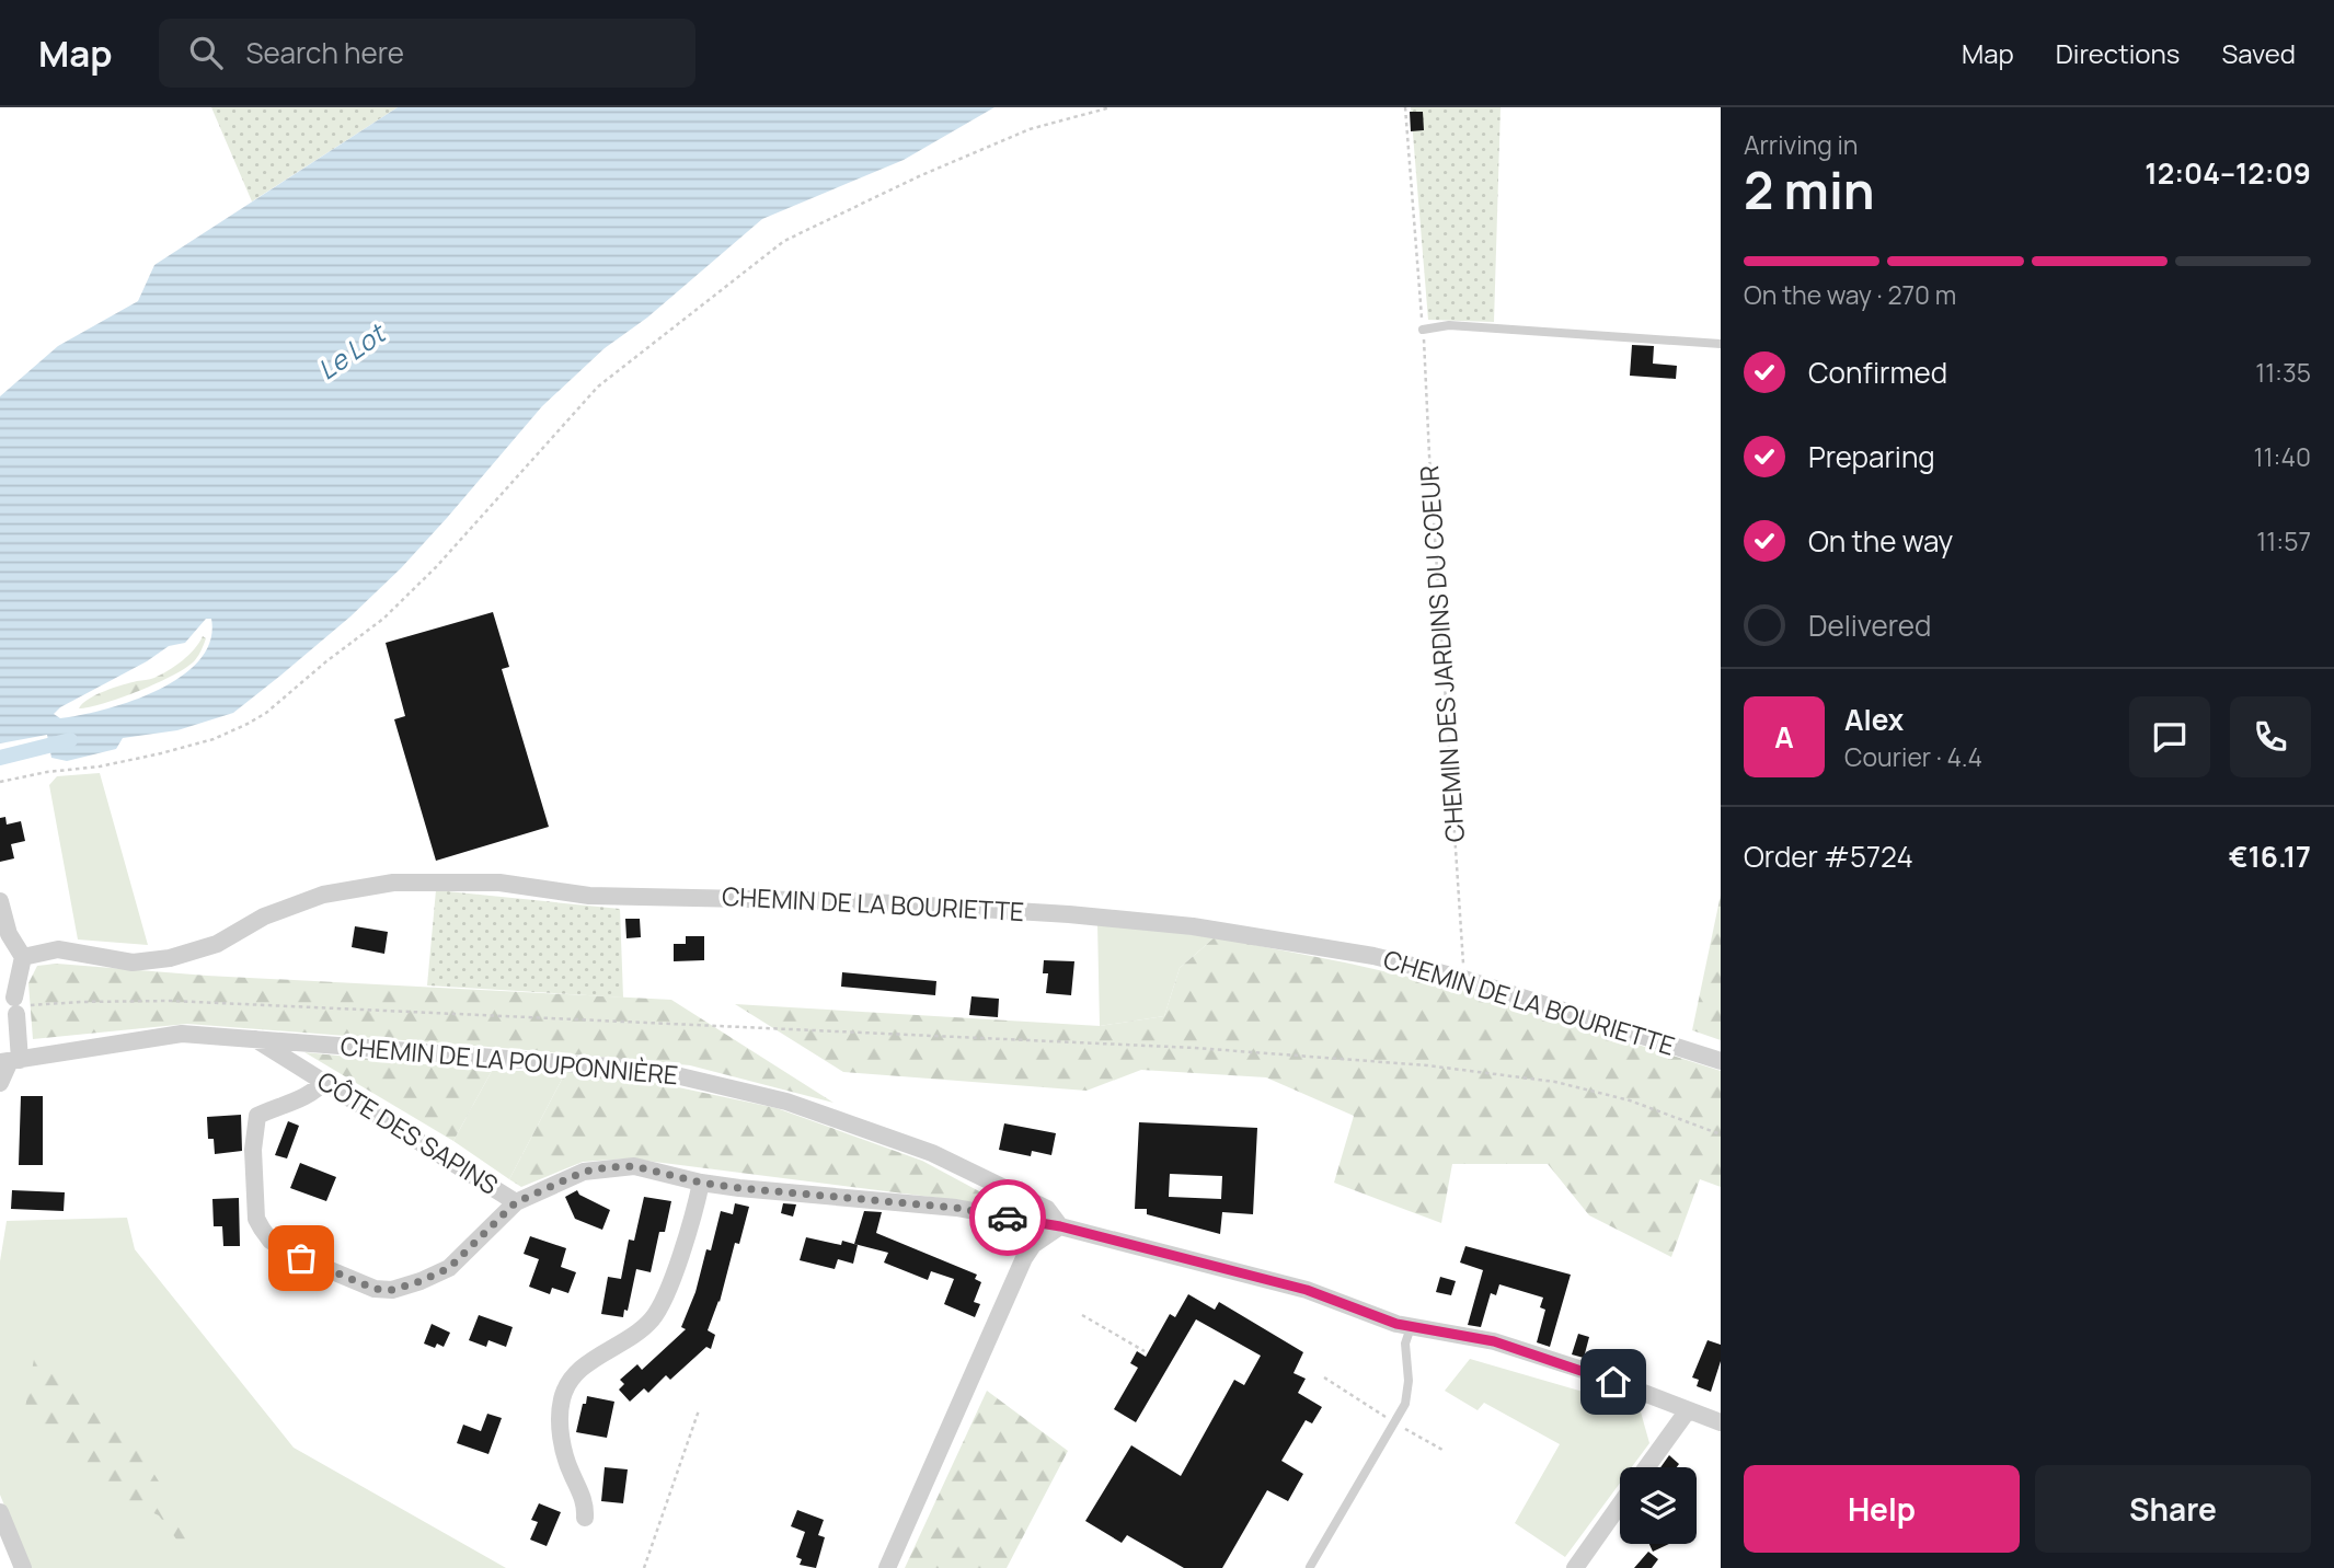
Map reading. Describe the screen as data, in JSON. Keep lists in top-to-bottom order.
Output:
{
  "streets": {
    "street": ["CHEMIN DE LA BOURIETTE", "CHEMIN DE LA POUPONNIÈRE", "CÔTE DES SAPINS"],
    "path": ["CHEMIN DES JARDINS DU COEUR"]
  },
  "crossings": [
    ["CHEMIN DES JARDINS DU COEUR", "CHEMIN DE LA BOURIETTE"],
    ["CHEMIN DE LA POUPONNIÈRE", "CÔTE DES SAPINS"]
  ],
  "water": ["Le Lot"],
  "page": {
    "header": "Map",
    "search": "Search here",
    "nav": ["Map", "Directions", "Saved"],
    "heading": ["2 min", "Arriving in", "12:04–12:09"],
    "panel": [
      "Alex",
      "Courier · 4.4",
      "Order #5724",
      "€16.17"
    ],
    "bar": "On the way · 270 m",
    "list": [
      ["Confirmed", "11:35"],
      ["Preparing", "11:40"],
      ["On the way", "11:57"],
      "Delivered"
    ],
    "round": "A",
    "buttons": ["Help", "Share"]
  }
}
